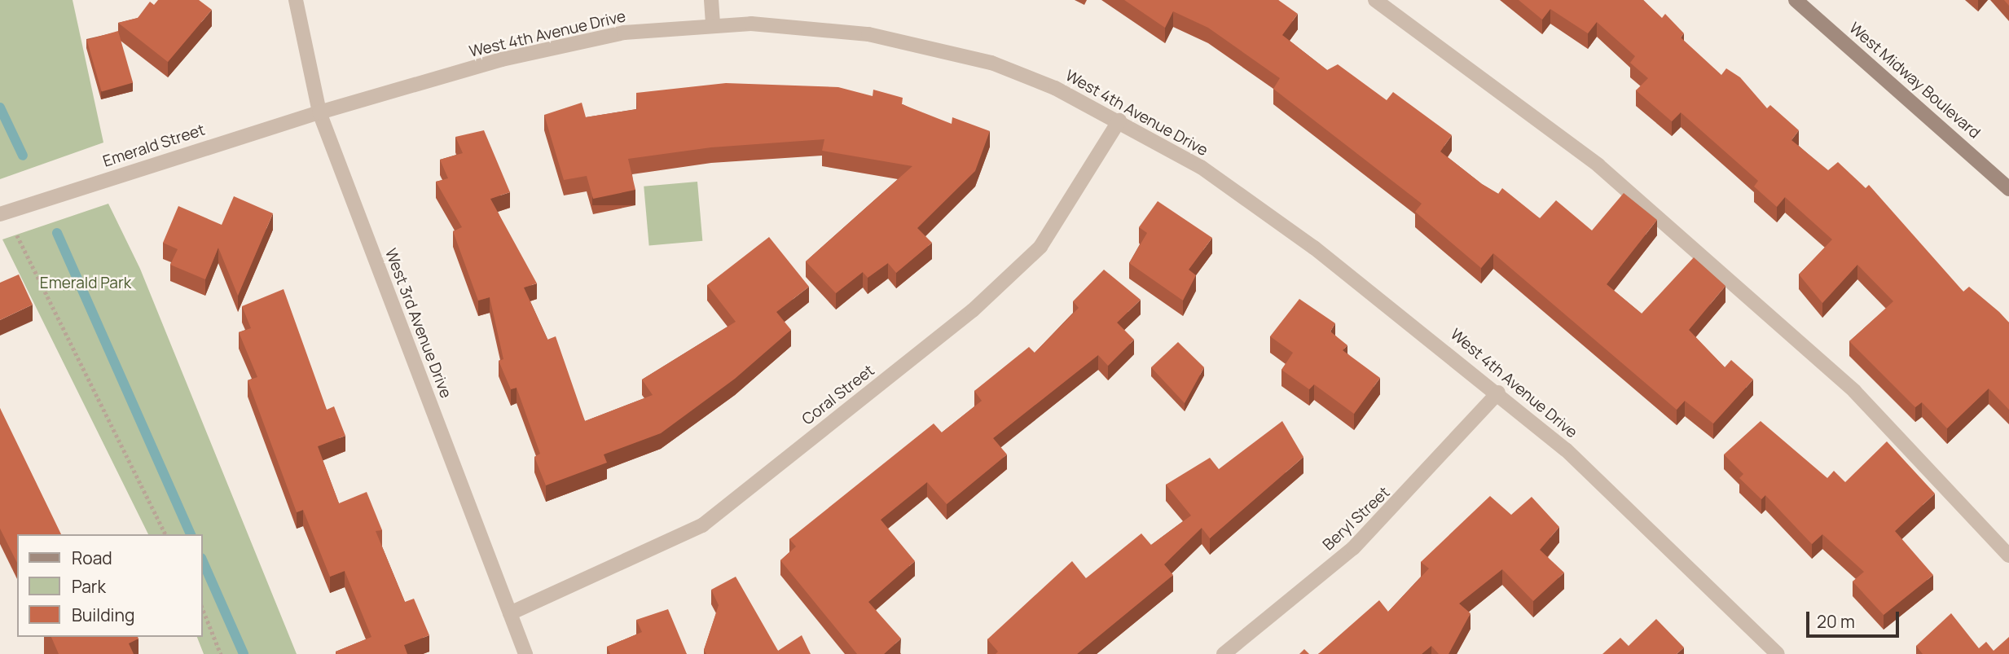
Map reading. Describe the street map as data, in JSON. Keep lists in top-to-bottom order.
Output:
{
  "streets": {
    "main road": ["West Midway Boulevard"],
    "street": [
      "West 4th Avenue Drive",
      "Emerald Street",
      "West 3rd Avenue Drive",
      "Coral Street",
      "Beryl Street"
    ]
  },
  "crossings": [
    ["West 4th Avenue Drive", "Emerald Street"],
    ["West 4th Avenue Drive", "West 3rd Avenue Drive"],
    ["West 4th Avenue Drive", "Coral Street"],
    ["West 4th Avenue Drive", "Beryl Street"],
    ["Emerald Street", "West 3rd Avenue Drive"],
    ["West 3rd Avenue Drive", "Coral Street"]
  ],
  "parks": ["Emerald Park"],
  "legend": ["Road", "Park", "Building"],
  "scale_bar": "20 m"
}
